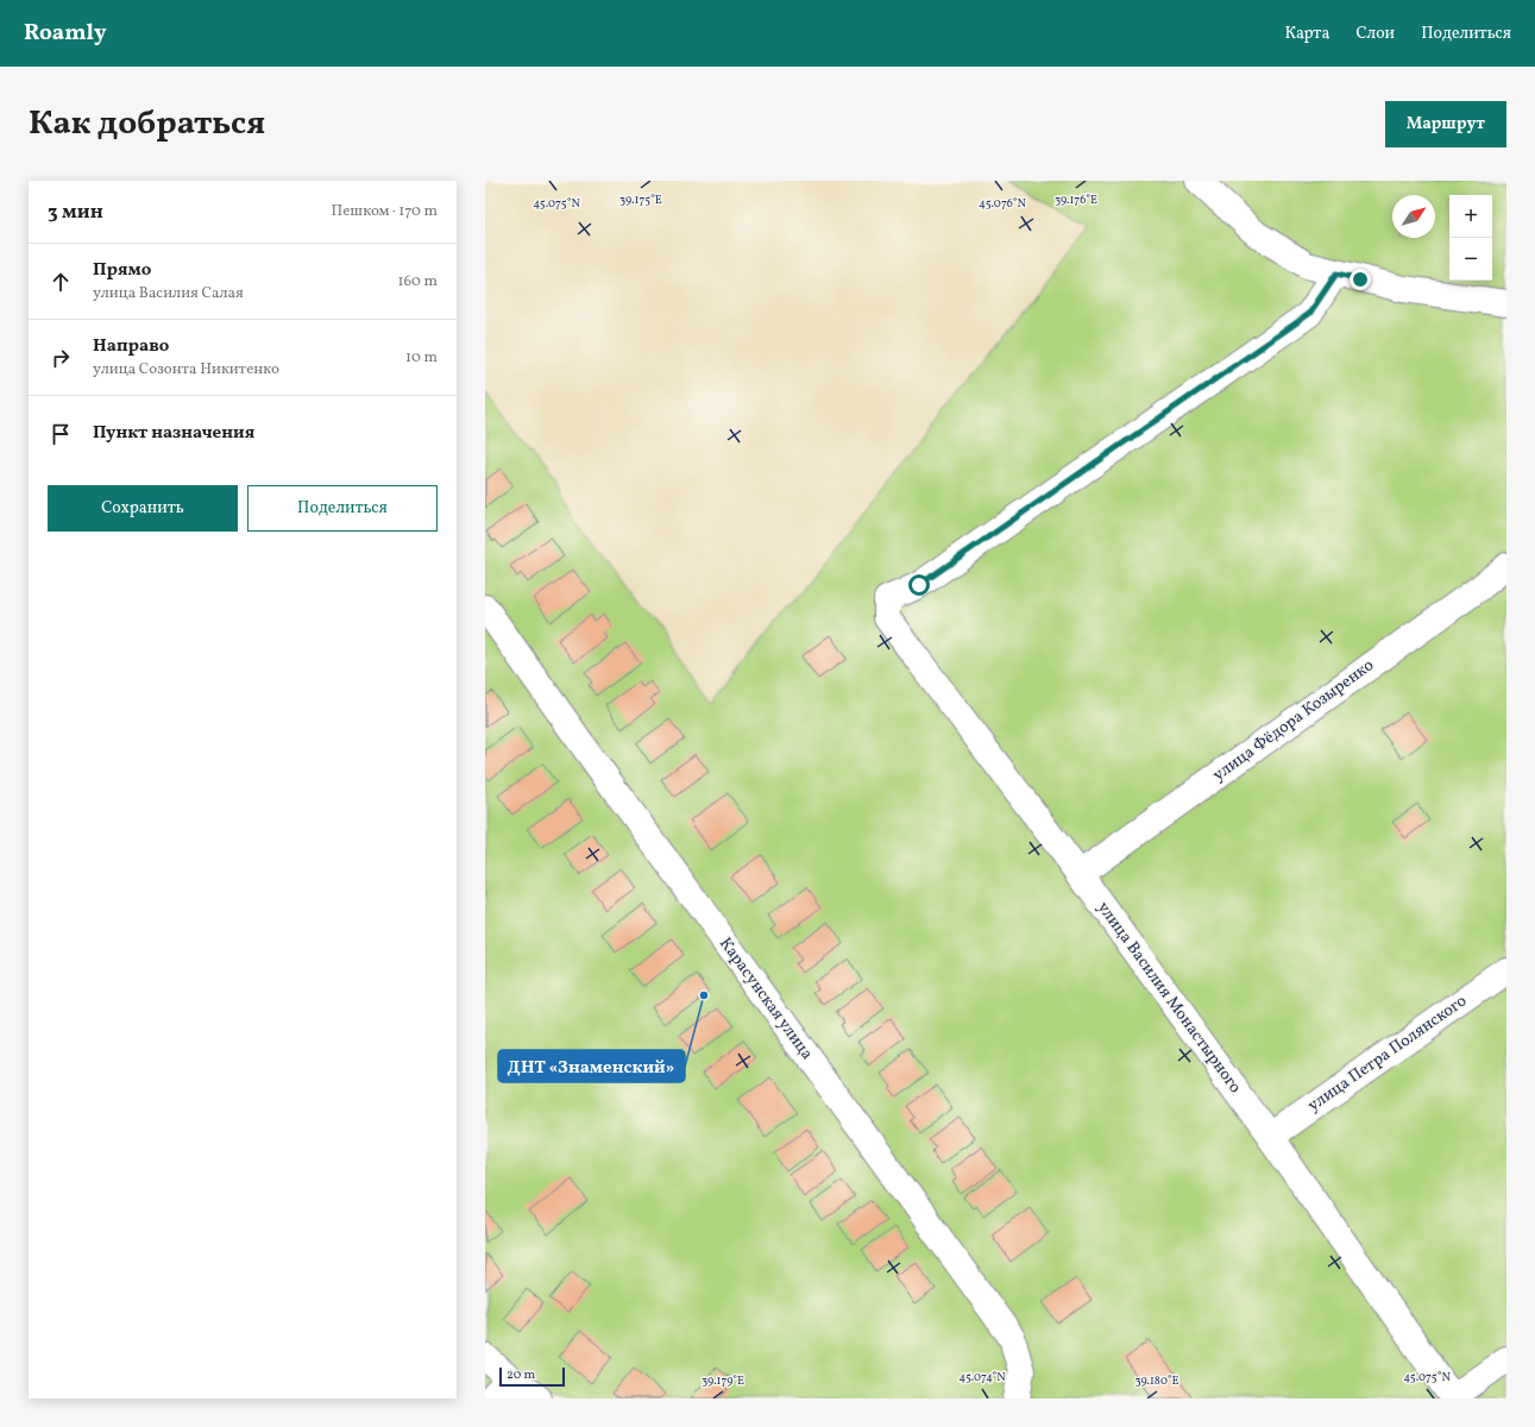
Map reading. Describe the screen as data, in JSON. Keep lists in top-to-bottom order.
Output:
{
  "streets": {
    "street": [
      "улица Фёдора Козыренко",
      "улица Василия Монастырного",
      "Карасунская улица",
      "улица Петра Полянского"
    ]
  },
  "crossings": [
    ["улица Фёдора Козыренко", "улица Василия Монастырного"],
    ["улица Василия Монастырного", "улица Петра Полянского"]
  ],
  "places": ["ДНТ «Знаменский»"],
  "scale_bar": "20 m",
  "north": "top right",
  "page": {
    "header": "Roamly",
    "nav": ["Карта", "Слои", "Поделиться"],
    "title": "Как добраться",
    "buttons": [
      "Маршрут",
      ["Сохранить", "Поделиться"]
    ],
    "heading": ["3 мин", "Пешком · 170 m"],
    "map_buttons": ["+", "−"],
    "list": [
      ["Прямо", "улица Василия Салая", "160 m"],
      ["Направо", "улица Созонта Никитенко", "10 m"],
      "Пункт назначения"
    ],
    "scale": "20 m"
  },
  "coordinates": [
    "39.175°E",
    "39.176°E",
    "45.075°N",
    "45.076°N",
    "45.074°N",
    "39.179°E",
    "39.180°E"
  ]
}
